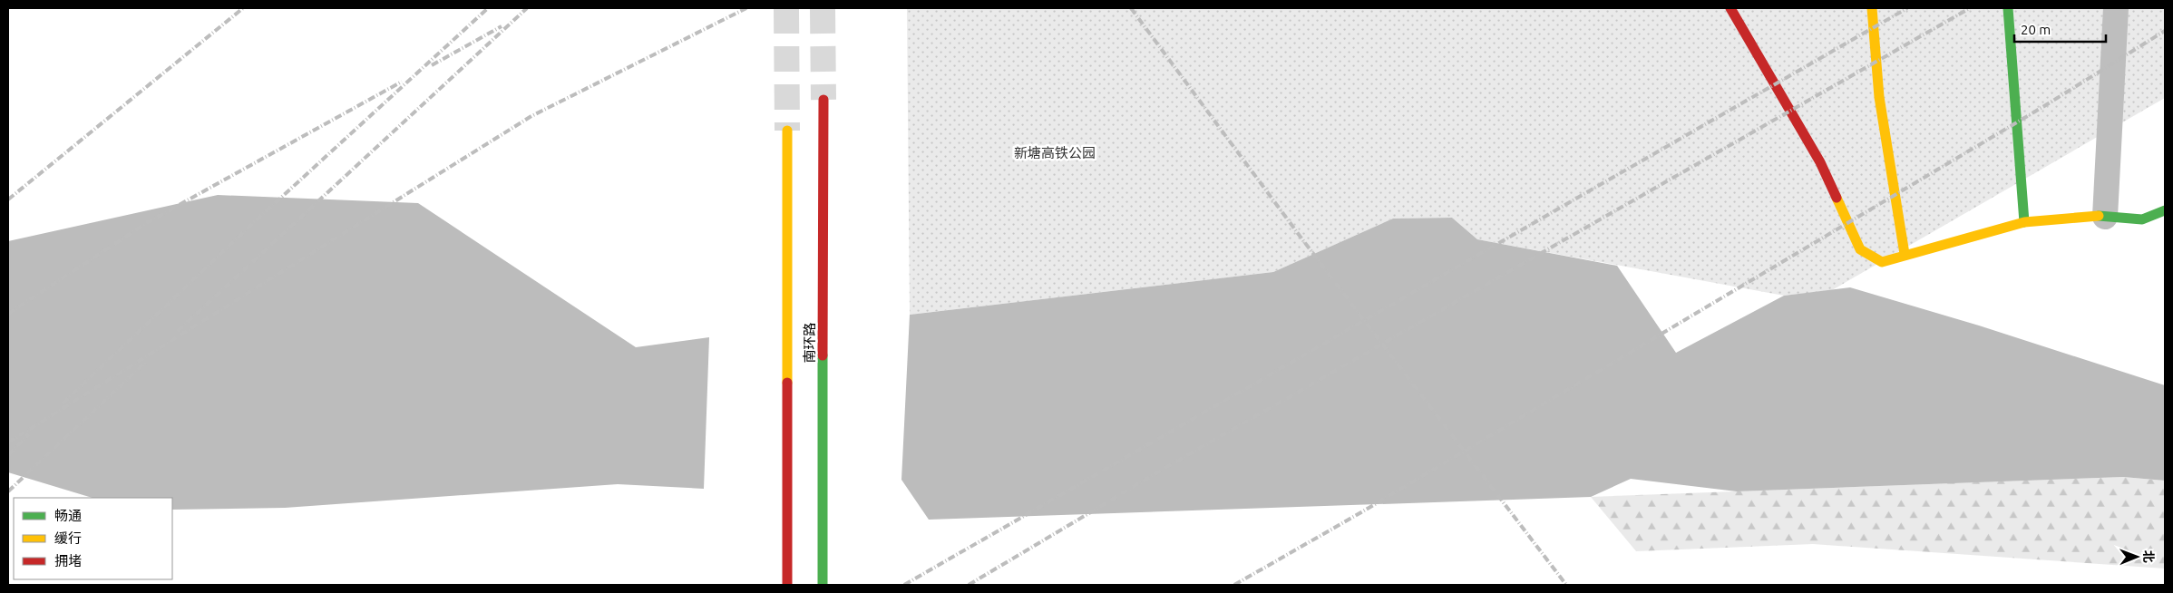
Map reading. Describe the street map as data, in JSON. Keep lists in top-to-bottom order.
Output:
{
  "streets": {
    "street": ["南环路"]
  },
  "parks": ["新塘高铁公园"],
  "legend": ["畅通", "缓行", "拥堵"],
  "scale_bar": "20 m",
  "north": "right"
}
